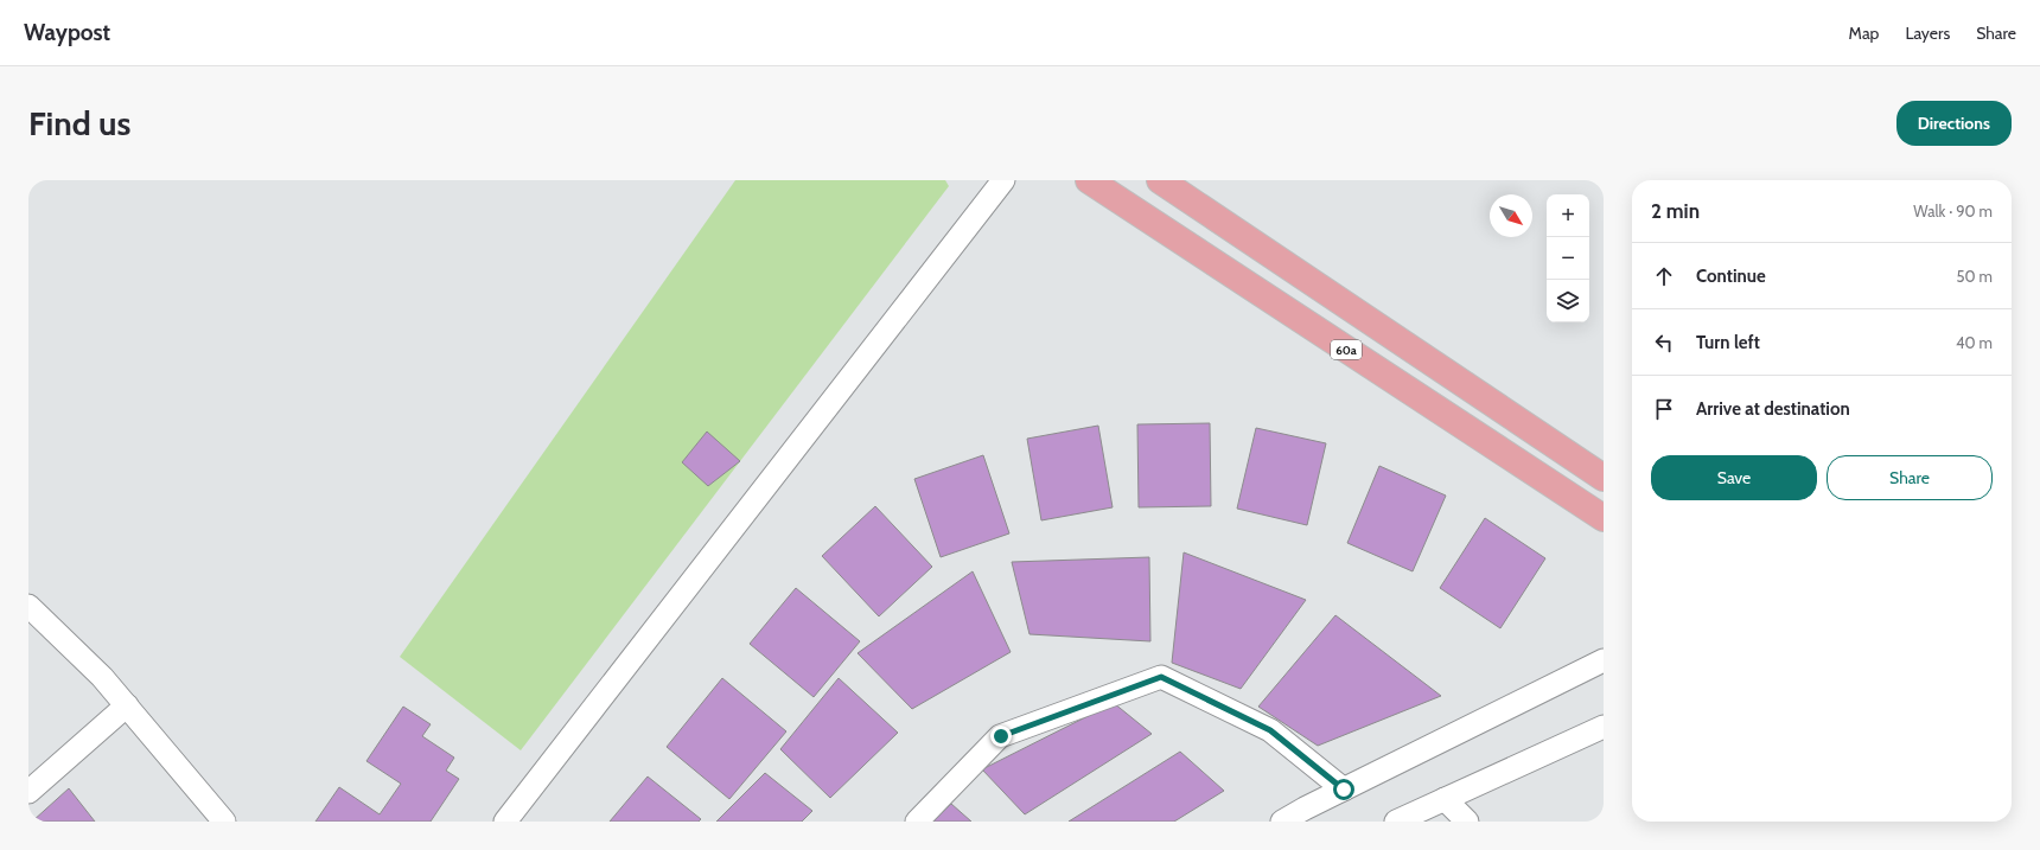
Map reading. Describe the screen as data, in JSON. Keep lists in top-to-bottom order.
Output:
{
  "streets": {
    "main road": ["60a"]
  },
  "north": "bottom right",
  "page": {
    "header": "Waypost",
    "nav": ["Map", "Layers", "Share"],
    "buttons": [
      "Directions",
      ["Save", "Share"]
    ],
    "title": "Find us",
    "heading": ["2 min", "Walk · 90 m"],
    "map_buttons": ["+", "−"],
    "list": [
      ["Continue", "50 m"],
      ["Turn left", "40 m"],
      "Arrive at destination"
    ]
  }
}
